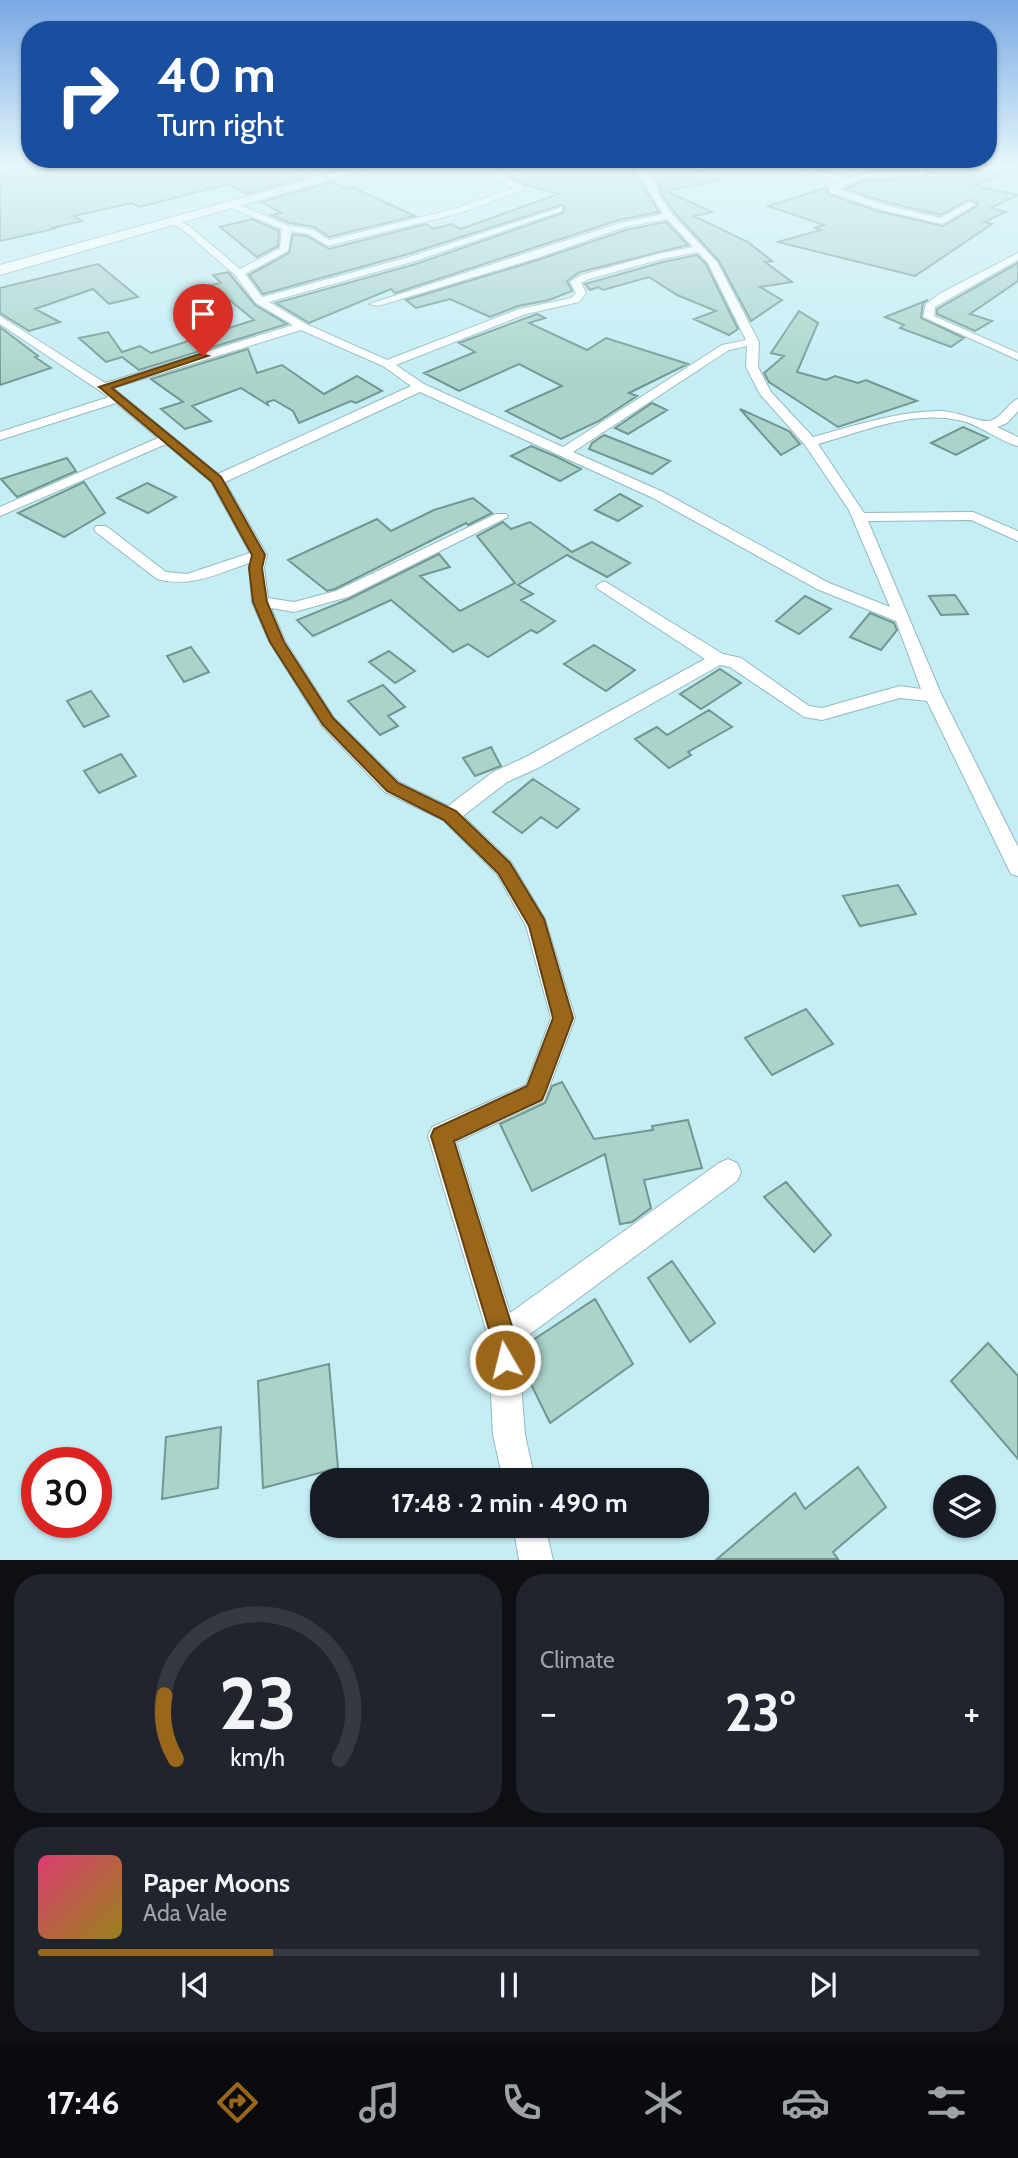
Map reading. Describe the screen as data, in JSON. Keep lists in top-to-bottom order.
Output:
{
  "page": {
    "turn": ["40 m", "Turn right"],
    "limit": "30",
    "trip": "17:48 · 2 min · 490 m",
    "tile": "Climate",
    "heat": ["−", "23°", "+"],
    "song": ["Paper Moons", "Ada Vale"],
    "tabs": "17:46",
    "gauge": ["23", "km/h"]
  }
}
